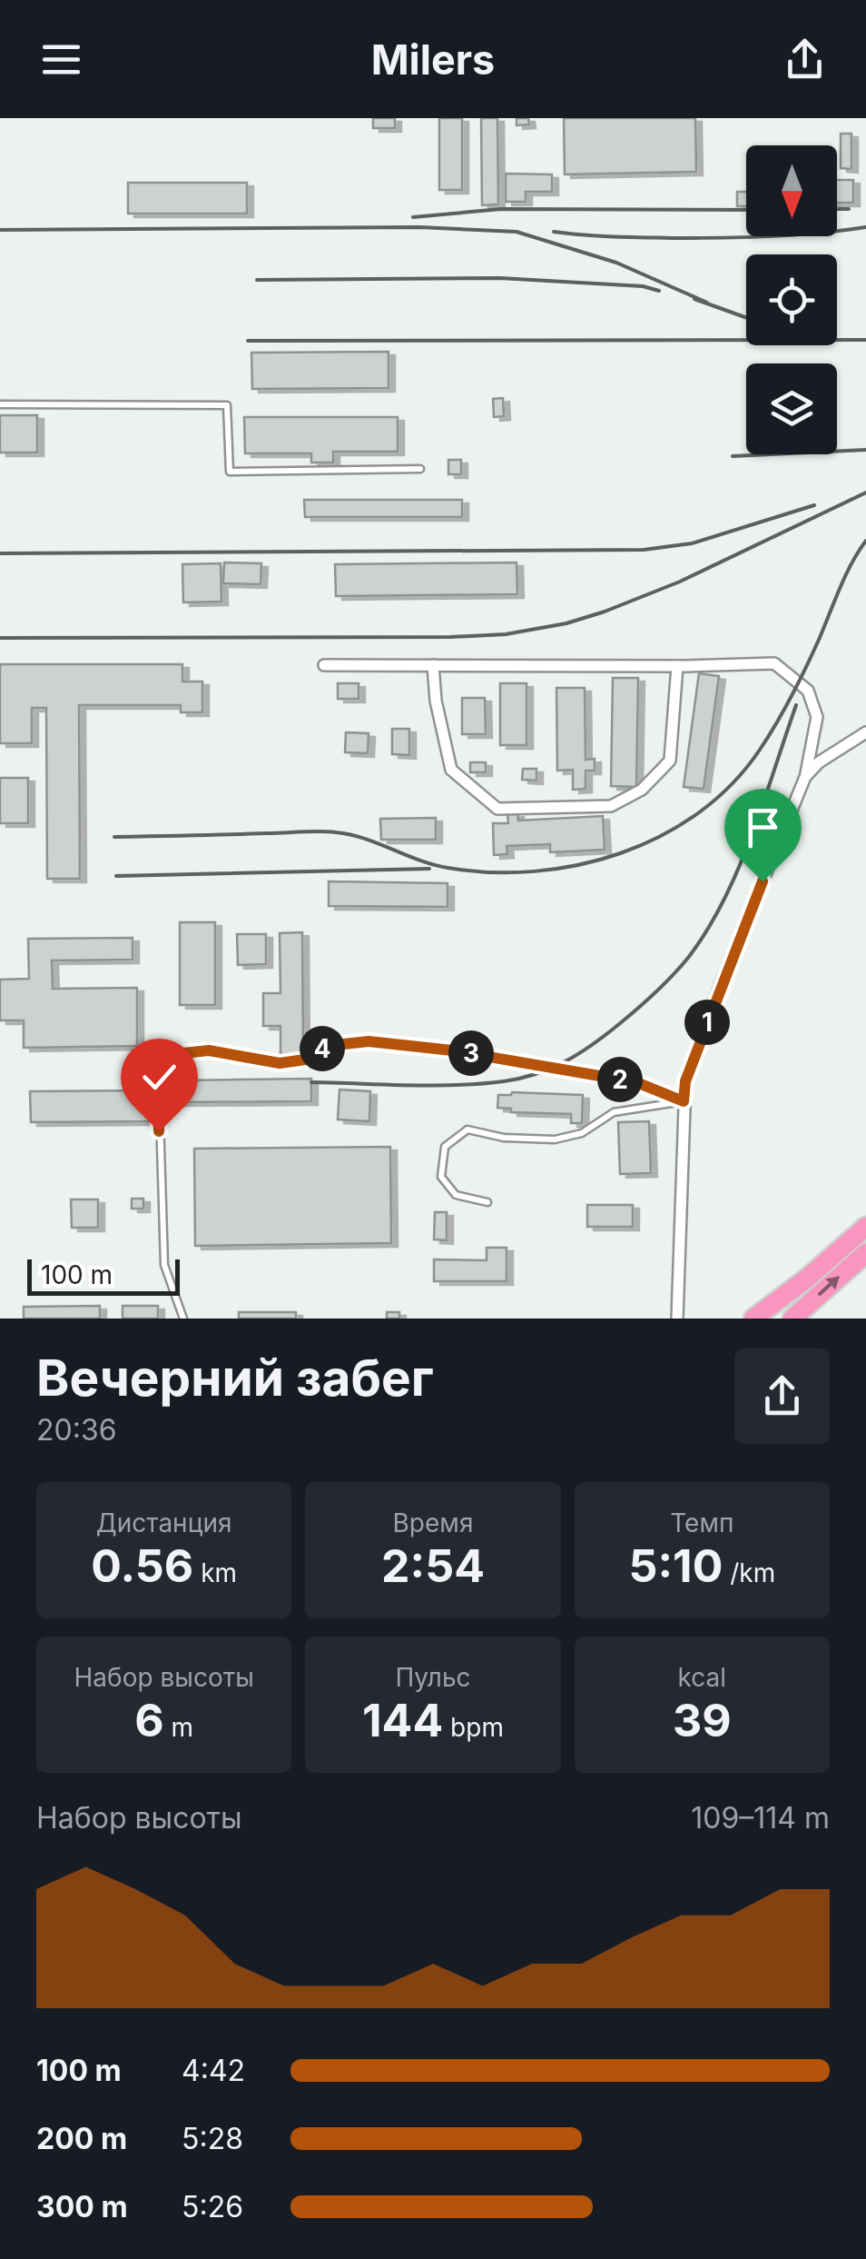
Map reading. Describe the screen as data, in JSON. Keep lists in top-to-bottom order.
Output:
{
  "scale_bar": "100 m",
  "north": "bottom",
  "page": {
    "header": "Milers",
    "pins": [
      "1",
      "4",
      "3",
      "2"
    ],
    "scale": "100 m",
    "heading": ["Вечерний забег", "20:36"],
    "stats": [
      ["Дистанция", "0.56 km"],
      ["Время", "2:54"],
      ["Темп", "5:10 /km"],
      ["Набор высоты", "6 m"],
      ["Пульс", "144 bpm"],
      ["kcal", "39"]
    ],
    "chart": ["Набор высоты", "109–114 m"],
    "list": [
      {
        "name": "100 m",
        "note": "4:42"
      },
      {
        "name": "200 m",
        "note": "5:28"
      },
      {
        "name": "300 m",
        "note": "5:26"
      }
    ]
  }
}
